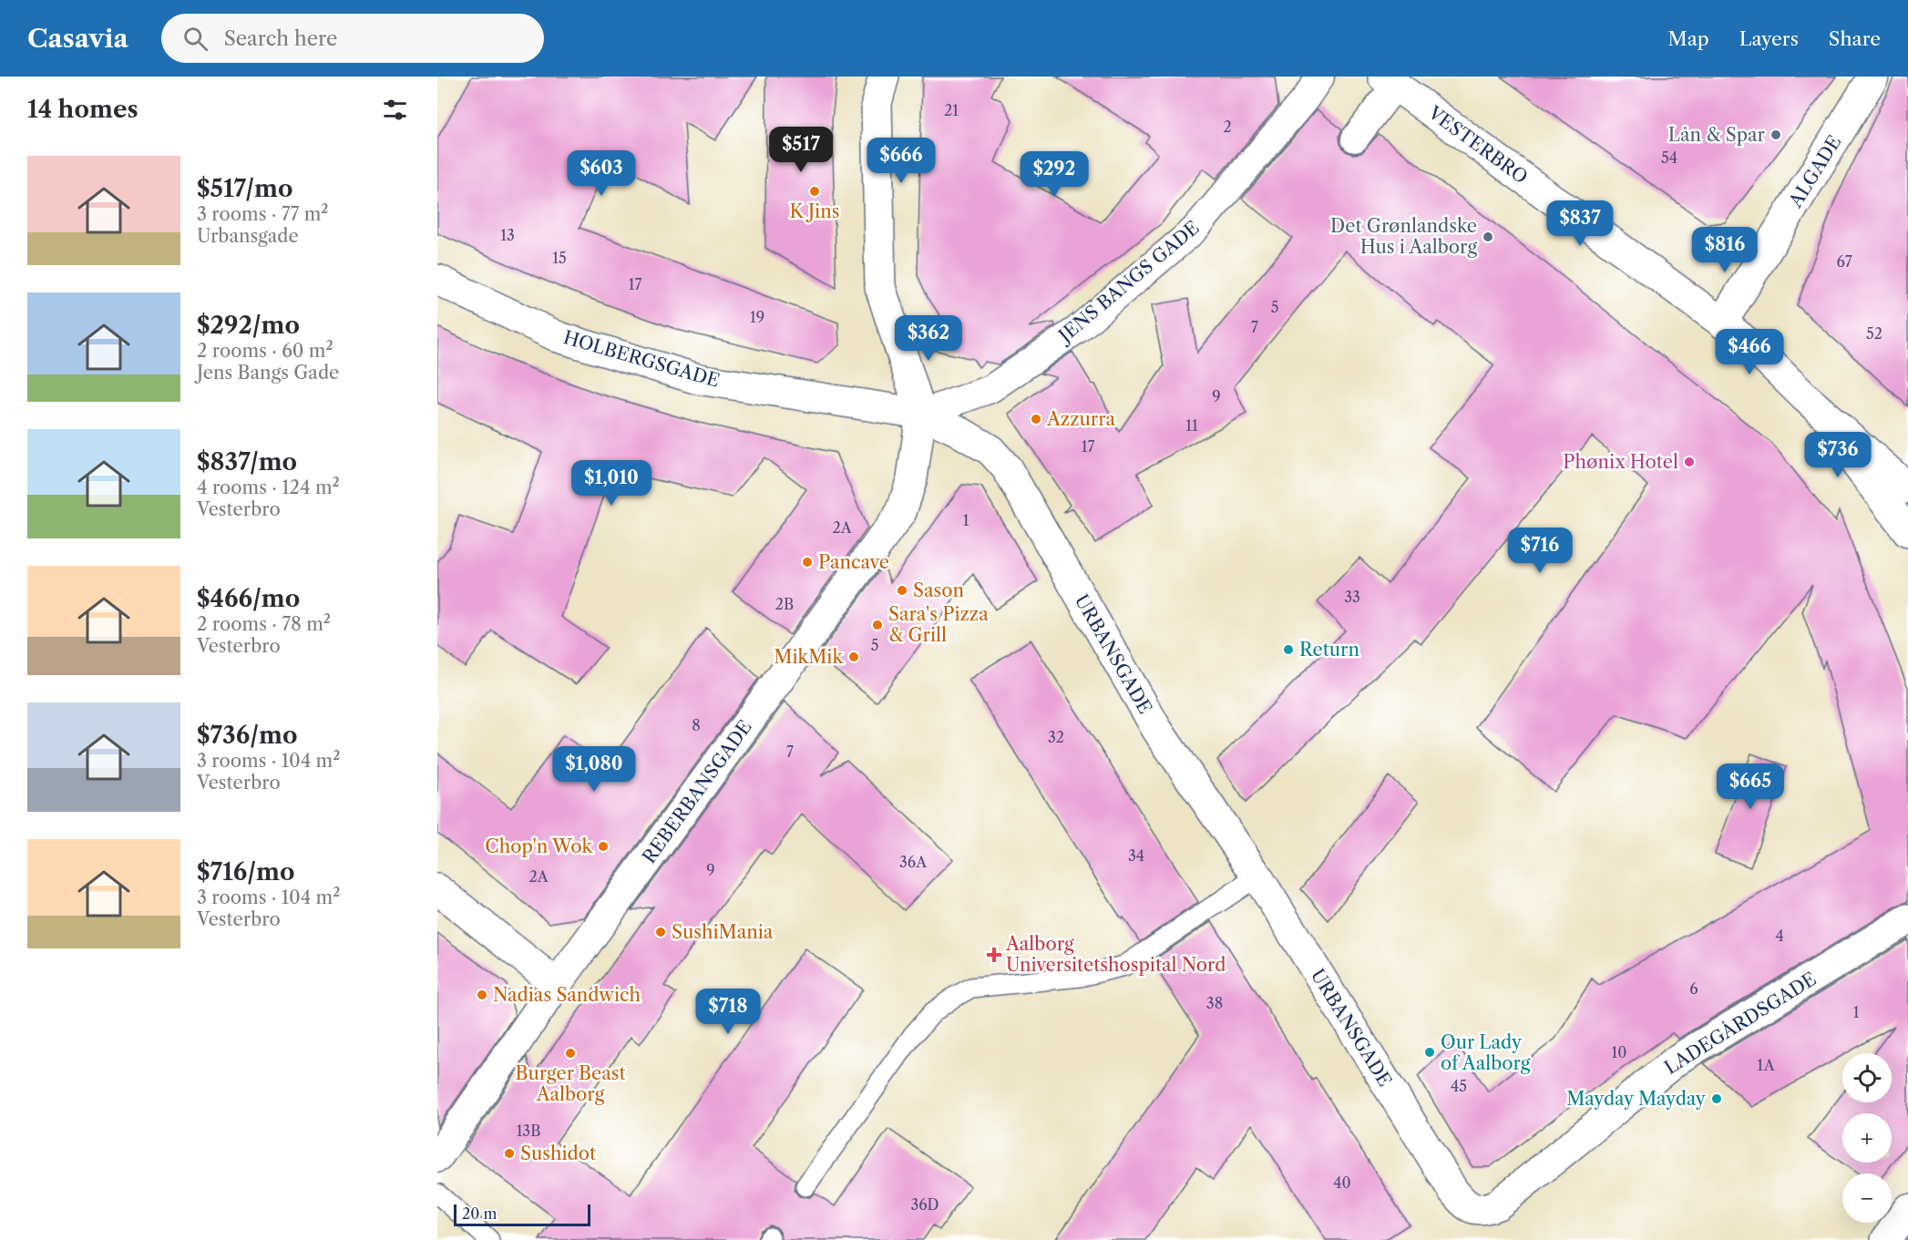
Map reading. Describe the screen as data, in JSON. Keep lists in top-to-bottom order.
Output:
{
  "streets": {
    "street": [
      "VESTERBRO",
      "ALGADE",
      "JENS BANGS GADE",
      "HOLBERGSGADE",
      "URBANSGADE",
      "REBERBANSGADE",
      "LADEGÅRDSGADE"
    ]
  },
  "crossings": [
    ["VESTERBRO", "ALGADE"],
    ["JENS BANGS GADE", "HOLBERGSGADE"],
    ["JENS BANGS GADE", "URBANSGADE"],
    ["JENS BANGS GADE", "REBERBANSGADE"],
    ["HOLBERGSGADE", "URBANSGADE"],
    ["HOLBERGSGADE", "REBERBANSGADE"],
    ["URBANSGADE", "REBERBANSGADE"],
    ["URBANSGADE", "LADEGÅRDSGADE"]
  ],
  "places": {
    "other": [
      "Lån & Spar",
      "K Jins",
      "Det Grønlandske Hus i Aalborg",
      "Azzurra",
      "Phønix Hotel",
      "Pancave",
      "Sason",
      "Sara's Pizza & Grill",
      "Return",
      "MikMik",
      "Chop'n Wok",
      "SushiMania",
      "Nadias Sandwich",
      "Our Lady of Aalborg",
      "Burger Beast Aalborg",
      "Mayday Mayday",
      "Sushidot"
    ],
    "health": ["Aalborg Universitetshospital Nord"]
  },
  "house_numbers": [
    "21",
    "2",
    "54",
    "13",
    "15",
    "67",
    "17",
    "5",
    "19",
    "7",
    "52",
    "9",
    "11",
    "17",
    "1",
    "2A",
    "33",
    "2B",
    "5",
    "8",
    "32",
    "7",
    "34",
    "36A",
    "9",
    "2A",
    "4",
    "6",
    "38",
    "1",
    "10",
    "1A",
    "45",
    "13B",
    "40",
    "36D"
  ],
  "scale_bar": "20 m",
  "page": {
    "header": "Casavia",
    "search": "Search here",
    "nav": ["Map", "Layers", "Share"],
    "heading": "14 homes",
    "price": [
      "$517",
      "$666",
      "$603",
      "$292",
      "$837",
      "$816",
      "$362",
      "$466",
      "$736",
      "$1,010",
      "$716",
      "$1,080",
      "$665",
      "$718"
    ],
    "list": [
      {
        "name": "$517/mo",
        "note": "3 rooms · 77 m² · Urbansgade"
      },
      {
        "name": "$292/mo",
        "note": "2 rooms · 60 m² · Jens Bangs Gade"
      },
      {
        "name": "$837/mo",
        "note": "4 rooms · 124 m² · Vesterbro"
      },
      {
        "name": "$466/mo",
        "note": "2 rooms · 78 m² · Vesterbro"
      },
      {
        "name": "$736/mo",
        "note": "3 rooms · 104 m² · Vesterbro"
      },
      {
        "name": "$716/mo",
        "note": "3 rooms · 104 m² · Vesterbro"
      }
    ],
    "map_buttons": ["+", "−"],
    "scale": "20 m"
  }
}
